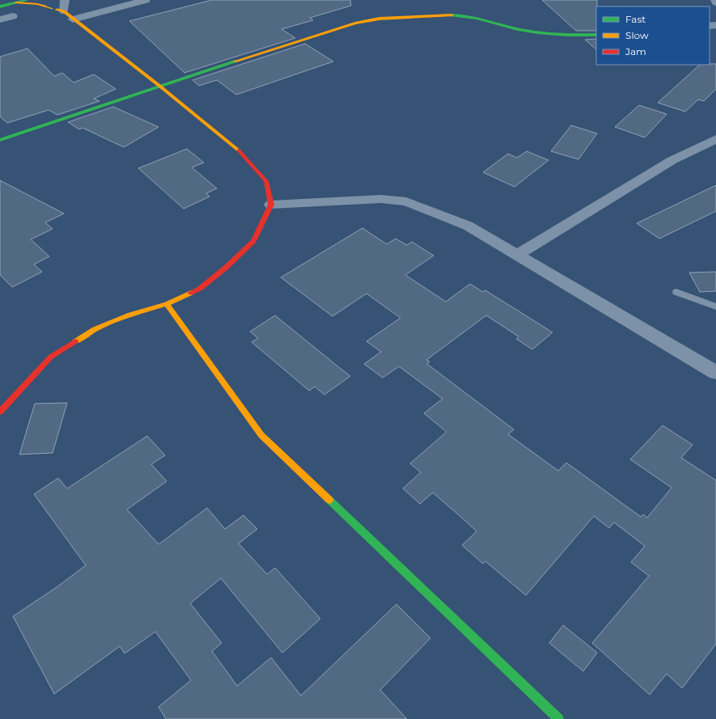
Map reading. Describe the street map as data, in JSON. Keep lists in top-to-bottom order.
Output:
{
  "legend": ["Fast", "Slow", "Jam"]
}
